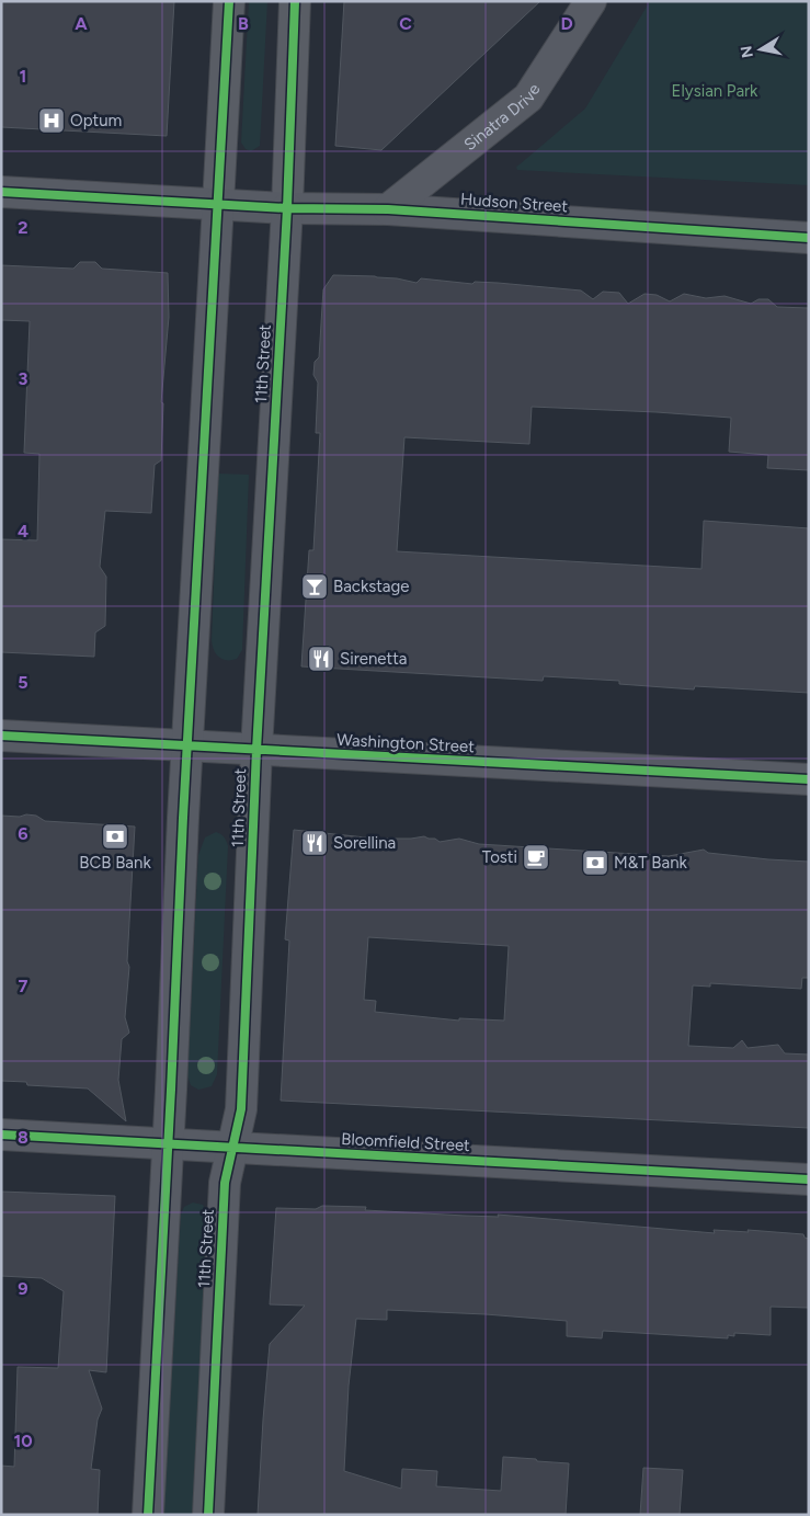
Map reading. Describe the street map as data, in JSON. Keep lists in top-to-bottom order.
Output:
{
  "streets": {
    "street": [
      "Sinatra Drive",
      "Hudson Street",
      "11th Street",
      "Washington Street",
      "Bloomfield Street"
    ]
  },
  "crossings": [
    ["Sinatra Drive", "Hudson Street"],
    ["Hudson Street", "11th Street"],
    ["11th Street", "Washington Street"],
    ["11th Street", "Bloomfield Street"]
  ],
  "parks": ["Elysian Park"],
  "places": {
    "hospital": ["Optum"],
    "bar": ["Backstage"],
    "restaurant": ["Sirenetta", "Sorellina"],
    "bank": ["BCB Bank", "M&T Bank"],
    "cafe": ["Tosti"]
  },
  "north": "left",
  "grid": {
    "columns": [
      "A",
      "B",
      "C",
      "D"
    ],
    "rows": [
      "1",
      "2",
      "3",
      "4",
      "5",
      "6",
      "7",
      "8",
      "9",
      "10"
    ]
  }
}
